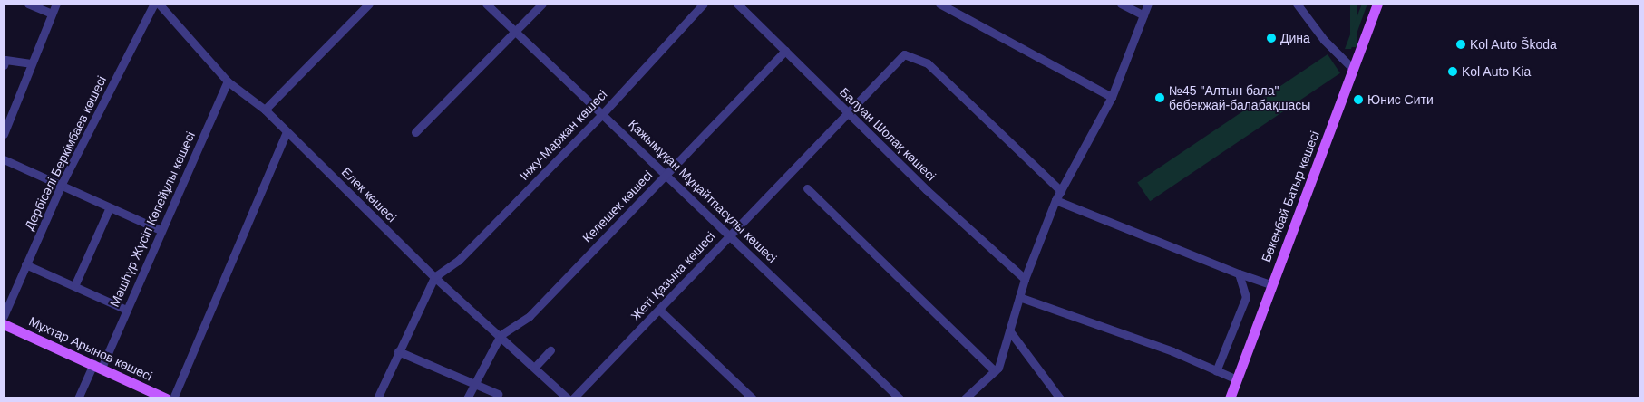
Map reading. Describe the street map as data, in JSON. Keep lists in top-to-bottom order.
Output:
{
  "streets": {
    "main road": ["Бөкенбай Батыр көшесі", "Мұхтар Арынов көшесі"],
    "street": [
      "Балуан Шолақ көшесі",
      "Інжу-Маржан көшесі",
      "Дербісәлі Беркімбаев көшесі",
      "Қажымұқан Мұңайтпасұлы көшесі",
      "Елек көшесі",
      "Келешек көшесі",
      "Мәшһүр Жүсіп Көпейұлы көшесі",
      "Жеті Қазына көшесі"
    ]
  },
  "crossings": [
    ["Балуан Шолақ көшесі", "Келешек көшесі"],
    ["Балуан Шолақ көшесі", "Жеті Қазына көшесі"],
    ["Інжу-Маржан көшесі", "Қажымұқан Мұңайтпасұлы көшесі"],
    ["Інжу-Маржан көшесі", "Елек көшесі"],
    ["Қажымұқан Мұңайтпасұлы көшесі", "Келешек көшесі"],
    ["Қажымұқан Мұңайтпасұлы көшесі", "Жеті Қазына көшесі"],
    ["Елек көшесі", "Келешек көшесі"],
    ["Елек көшесі", "Мәшһүр Жүсіп Көпейұлы көшесі"],
    ["Мәшһүр Жүсіп Көпейұлы көшесі", "Мұхтар Арынов көшесі"]
  ],
  "places": [
    "Дина",
    "Kol Auto Škoda",
    "Kol Auto Kia",
    "№45 \"Алтын бала\" бөбекжай-балабақшасы",
    "Юнис Сити"
  ]
}
